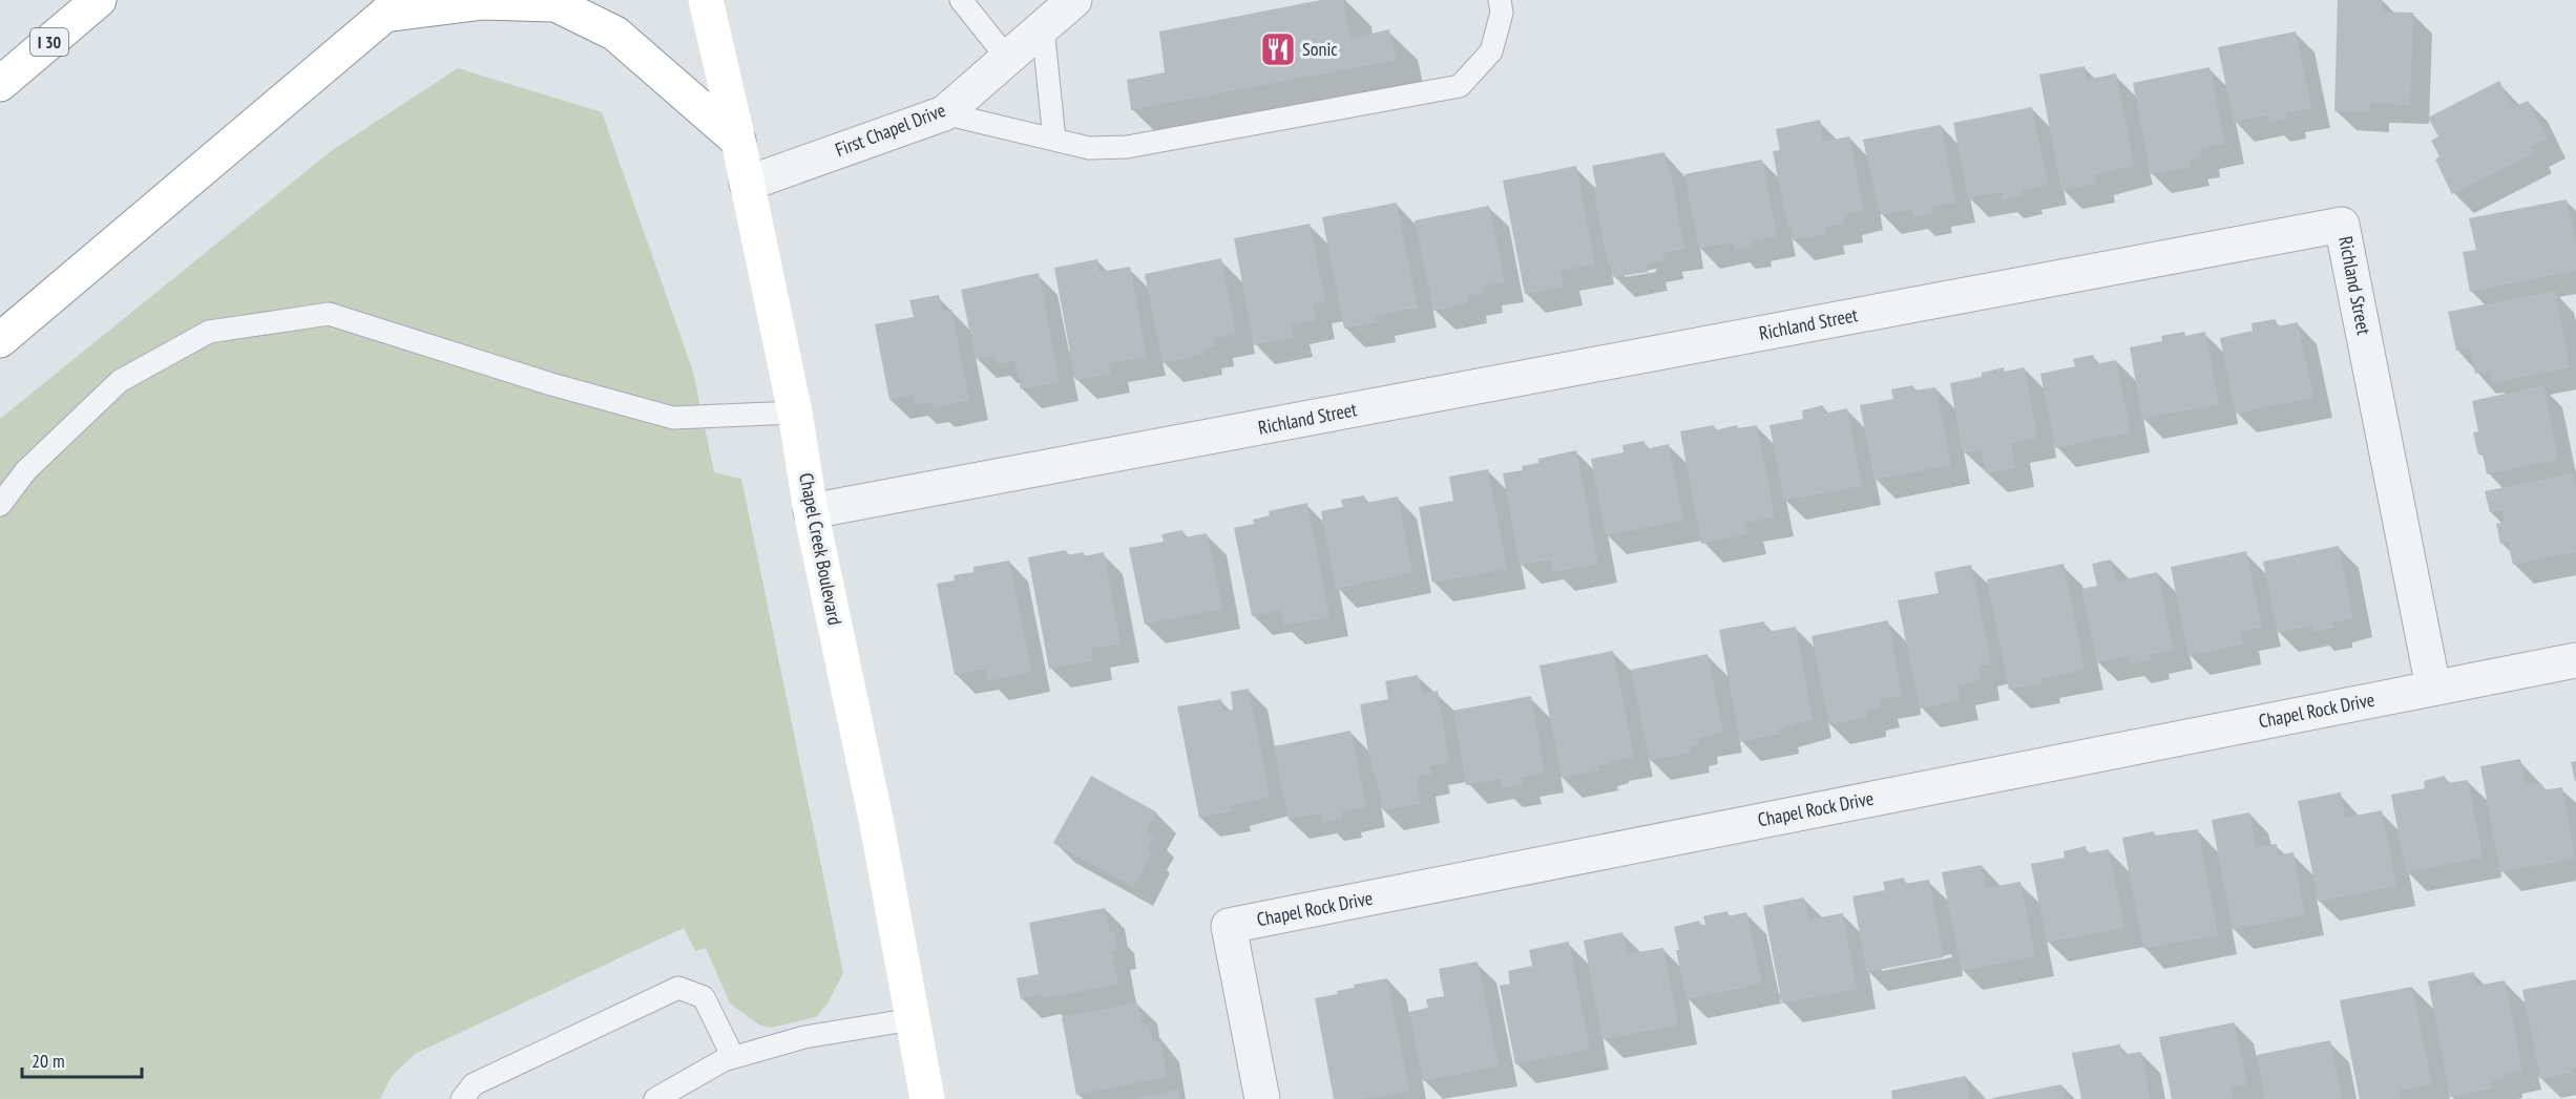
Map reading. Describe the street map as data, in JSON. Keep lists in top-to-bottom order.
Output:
{
  "streets": {
    "main road": ["I 30", "Chapel Creek Boulevard"],
    "street": ["First Chapel Drive", "Richland Street", "Chapel Rock Drive"]
  },
  "crossings": [
    ["First Chapel Drive", "Chapel Creek Boulevard"],
    ["Richland Street", "Chapel Creek Boulevard"],
    ["Richland Street", "Chapel Rock Drive"]
  ],
  "places": {
    "restaurant": ["Sonic"]
  },
  "scale_bar": "20 m"
}
